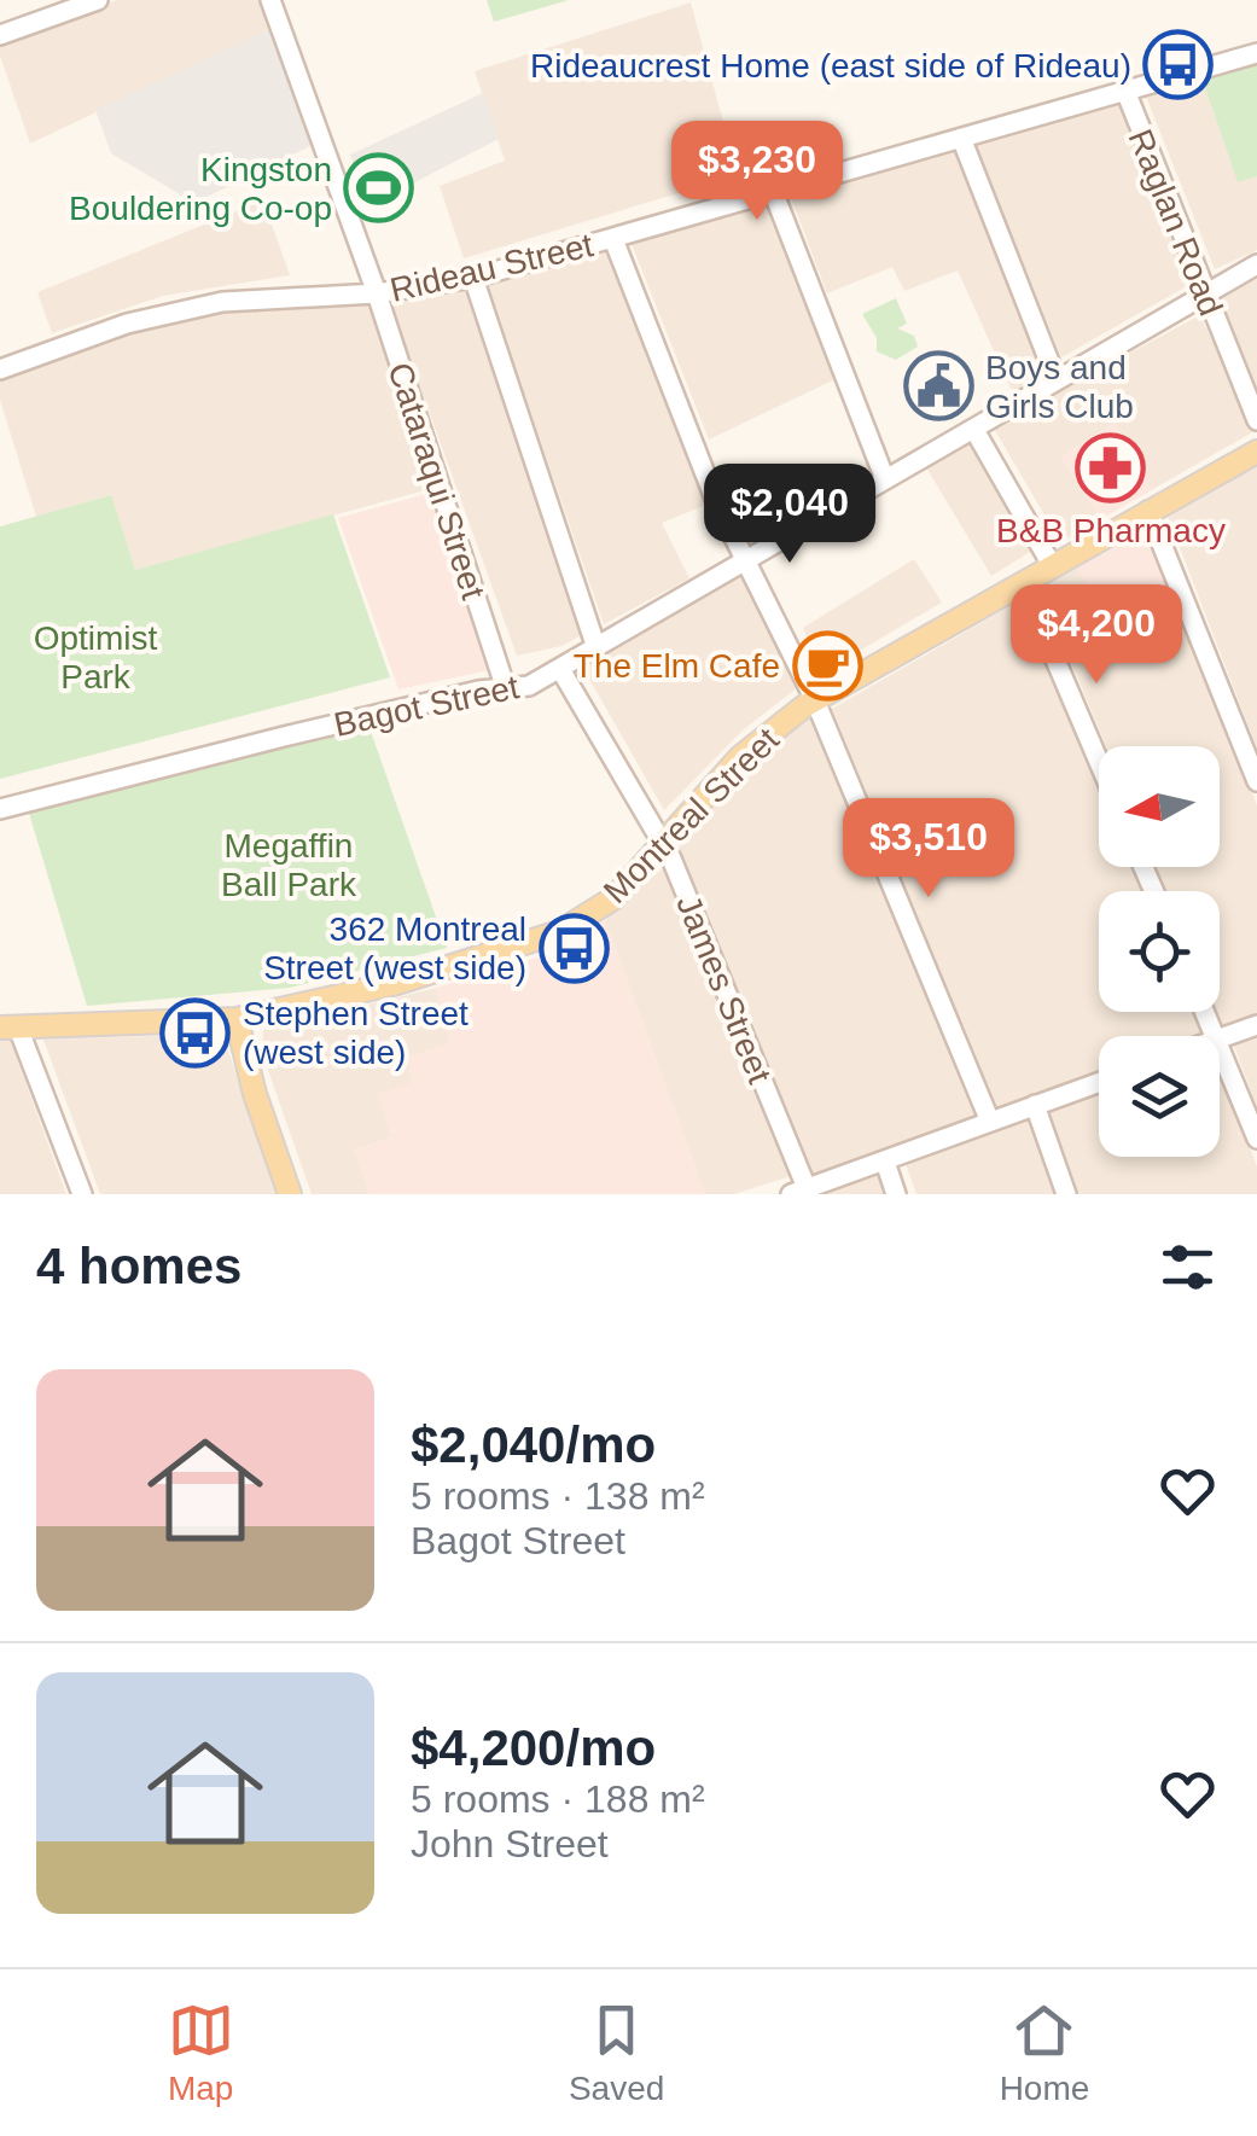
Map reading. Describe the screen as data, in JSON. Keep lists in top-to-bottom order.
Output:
{
  "streets": {
    "main road": ["Montreal Street"],
    "street": [
      "Raglan Road",
      "Rideau Street",
      "Cataraqui Street",
      "Bagot Street",
      "James Street"
    ]
  },
  "crossings": [
    ["Raglan Road", "Rideau Street"],
    ["Raglan Road", "Bagot Street"],
    ["Rideau Street", "Cataraqui Street"],
    ["Cataraqui Street", "Bagot Street"],
    ["Bagot Street", "James Street"],
    ["Montreal Street", "James Street"]
  ],
  "parks": ["Optimist Park", "Megaffin Ball Park"],
  "places": {
    "bus stop": ["Rideaucrest Home (east side of Rideau)", "362 Montreal Street (west side)", "Stephen Street (west side)"],
    "sports": ["Kingston Bouldering Co-op"],
    "public building": ["Boys and Girls Club"],
    "pharmacy": ["B&B Pharmacy"],
    "cafe": ["The Elm Cafe"]
  },
  "north": "left",
  "page": {
    "price": [
      "$3,230",
      "$2,040",
      "$4,200",
      "$3,510"
    ],
    "heading": "4 homes",
    "list": [
      {
        "name": "$2,040/mo",
        "note": "5 rooms · 138 m² · Bagot Street"
      },
      {
        "name": "$4,200/mo",
        "note": "5 rooms · 188 m² · John Street"
      }
    ],
    "tabs": ["Map", "Saved", "Home"]
  }
}
